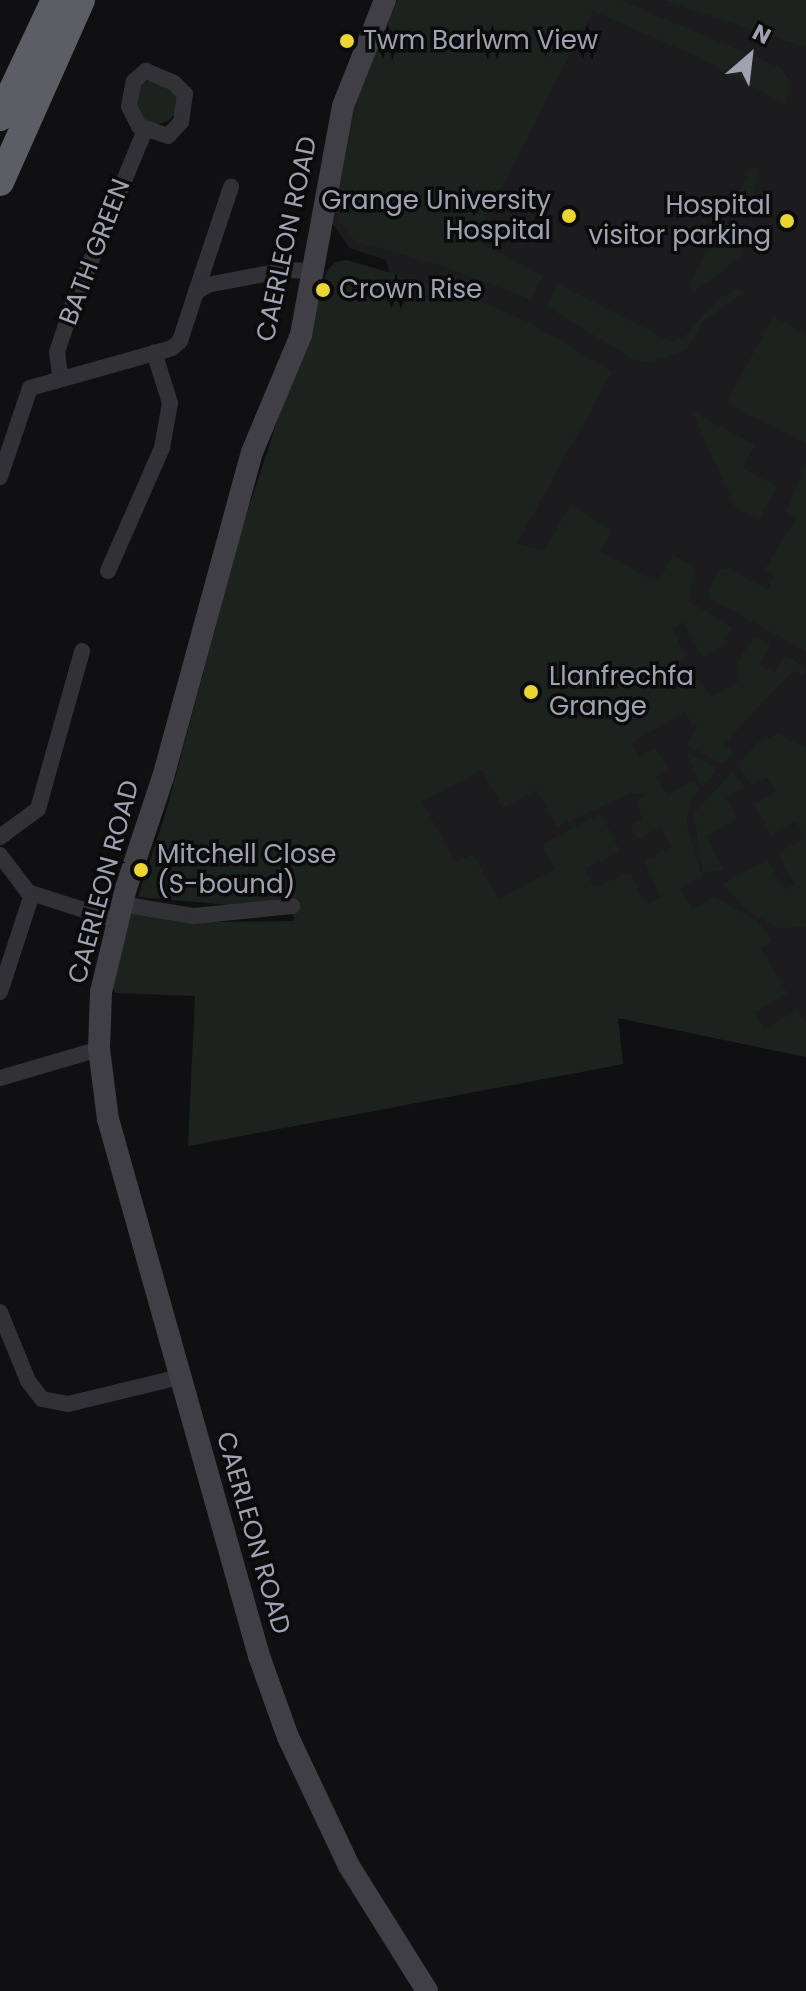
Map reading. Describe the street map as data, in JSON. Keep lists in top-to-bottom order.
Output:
{
  "streets": {
    "main road": ["CAERLEON ROAD"],
    "street": ["BATH GREEN"]
  },
  "places": [
    "Twm Barlwm View",
    "Grange University Hospital",
    "Hospital visitor parking",
    "Crown Rise",
    "Llanfrechfa Grange",
    "Mitchell Close (S-bound)"
  ],
  "north": "top right"
}
